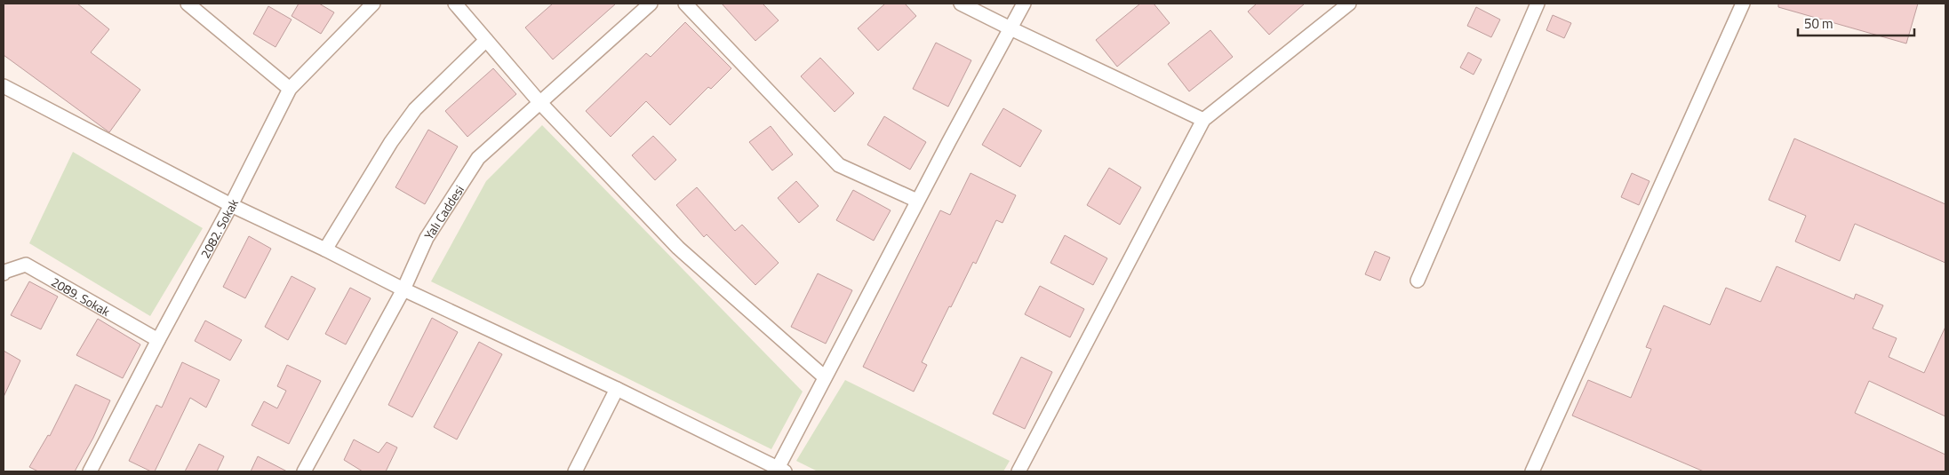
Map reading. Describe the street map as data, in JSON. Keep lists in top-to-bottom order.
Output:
{
  "streets": {
    "street": ["Yalı Caddesi", "2082. Sokak", "2089. Sokak"]
  },
  "crossings": [
    ["2082. Sokak", "2089. Sokak"]
  ],
  "scale_bar": "50 m"
}
